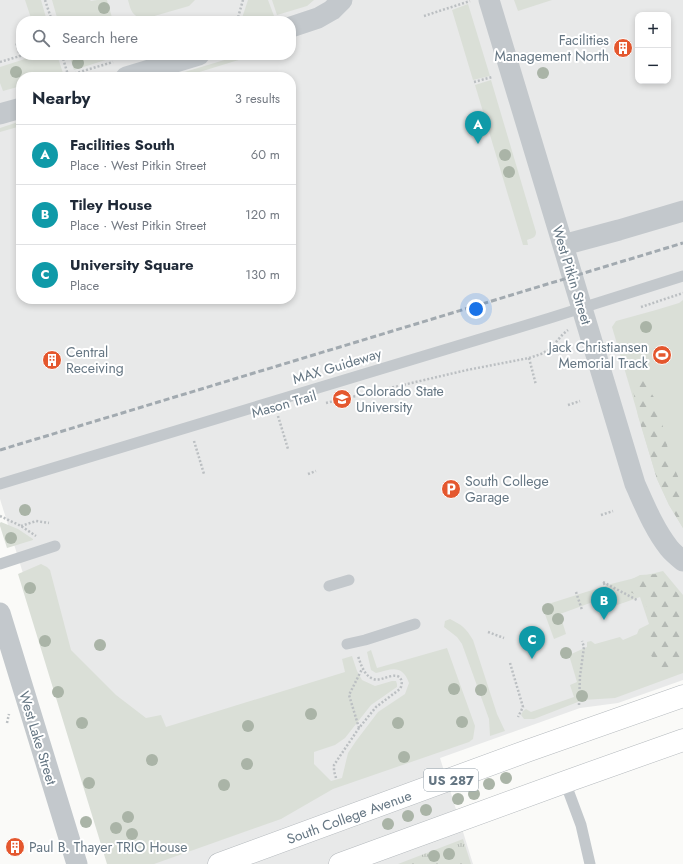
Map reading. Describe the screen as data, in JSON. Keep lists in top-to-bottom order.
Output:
{
  "streets": {
    "highway": ["US 287", "South College Avenue"],
    "street": ["West Pitkin Street", "West Lake Street"],
    "lane": ["MAX Guideway"],
    "path": ["Mason Trail"]
  },
  "crossings": [
    ["West Pitkin Street", "MAX Guideway"]
  ],
  "places": {
    "building": ["Facilities Management North", "Central Receiving", "Paul B. Thayer TRIO House"],
    "sports": ["Jack Christiansen Memorial Track"],
    "school or university": ["Colorado State University"],
    "parking": ["South College Garage"]
  },
  "page": {
    "map_buttons": ["+", "−"],
    "search": "Search here",
    "heading": ["Nearby", "3 results"],
    "pins": ["A", "B", "C"],
    "list": [
      {
        "mark": "A",
        "name": "Facilities South",
        "note": "Place · West Pitkin Street",
        "value": "60 m"
      },
      {
        "mark": "B",
        "name": "Tiley House",
        "note": "Place · West Pitkin Street",
        "value": "120 m"
      },
      {
        "mark": "C",
        "name": "University Square",
        "note": "Place",
        "value": "130 m"
      }
    ]
  }
}
